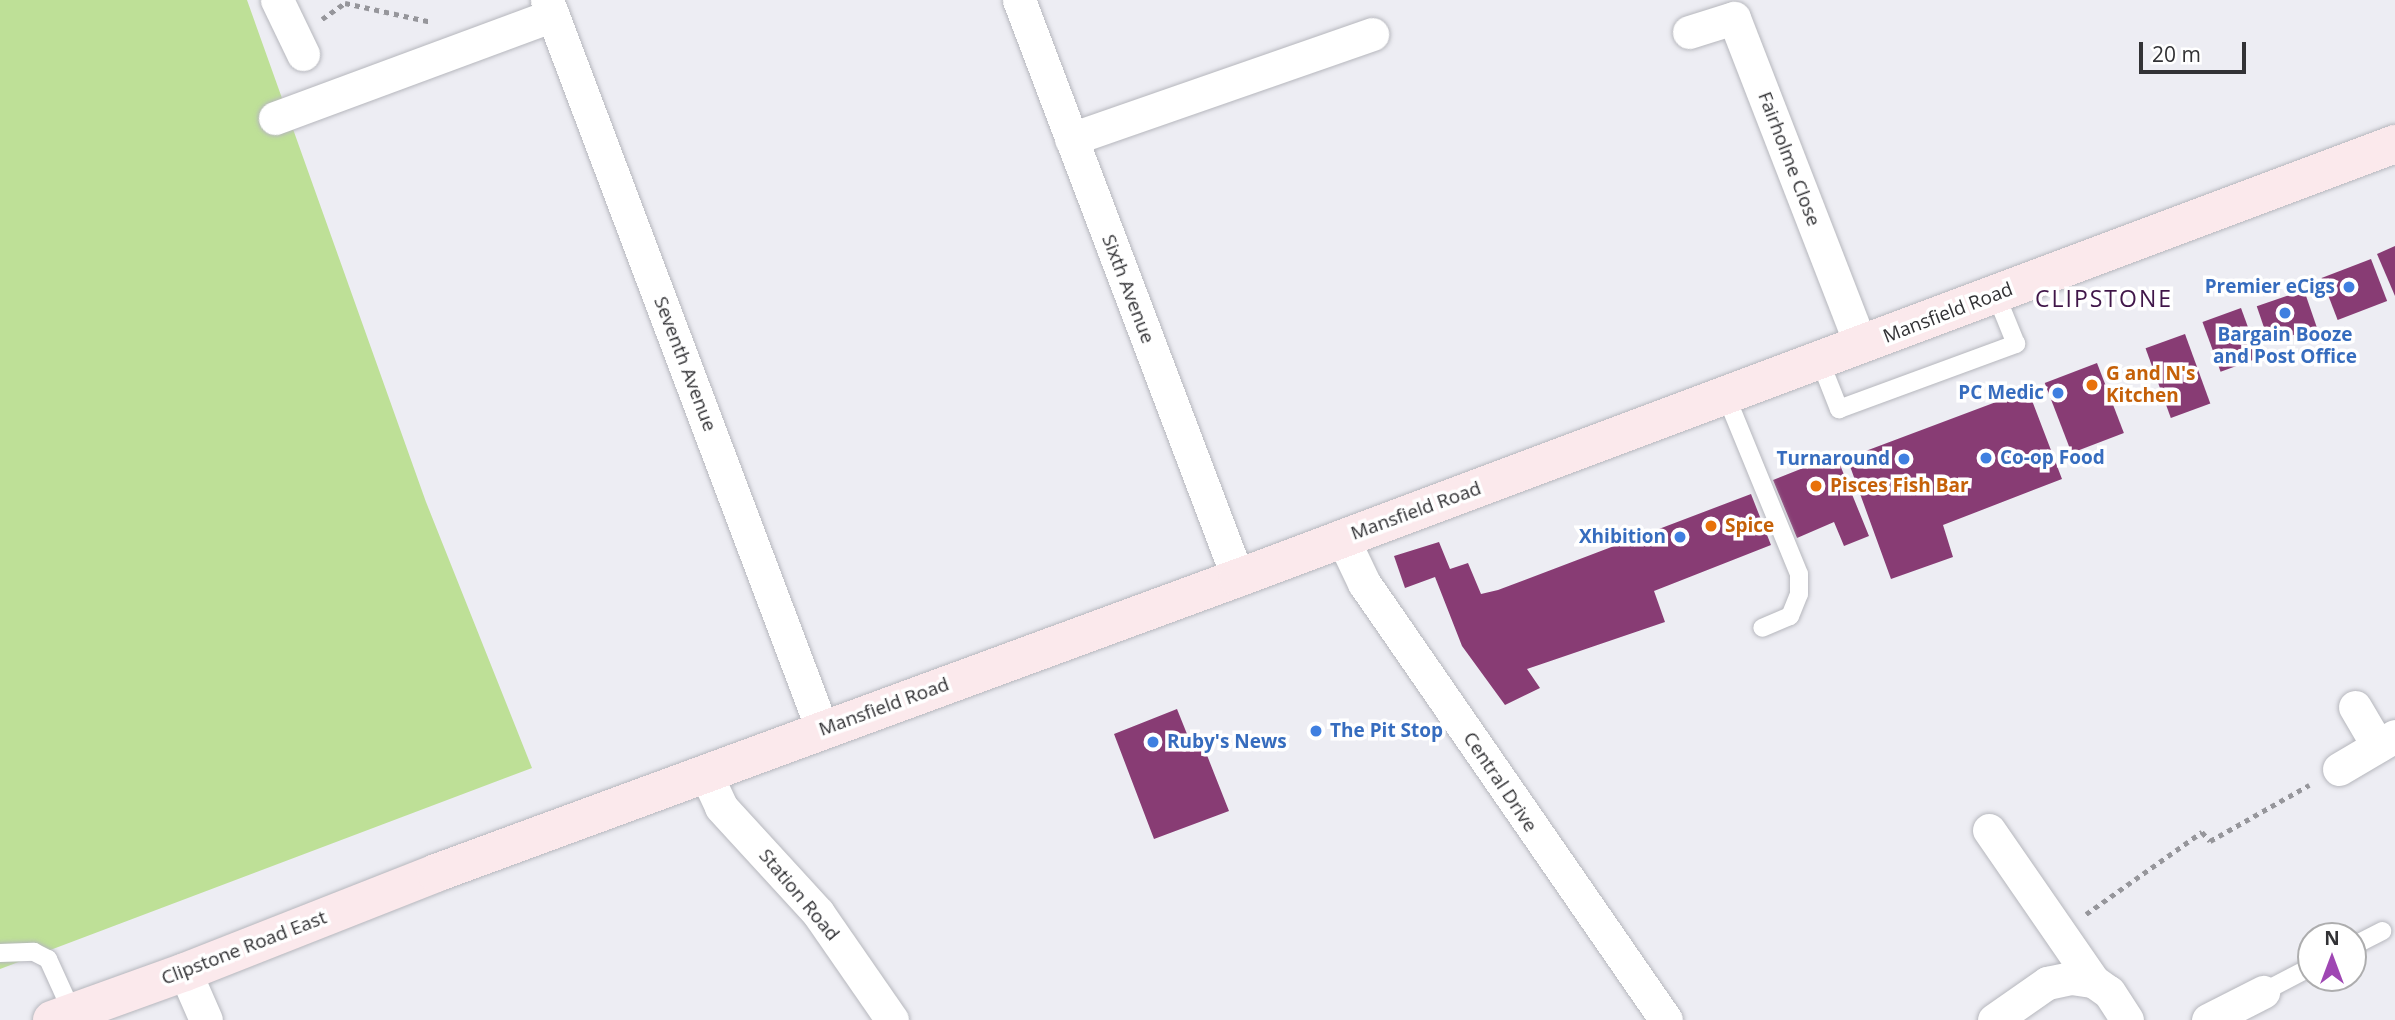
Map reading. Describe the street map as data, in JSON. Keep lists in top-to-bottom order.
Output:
{
  "streets": {
    "main road": ["Mansfield Road", "Clipstone Road East"],
    "street": [
      "Fairholme Close",
      "Sixth Avenue",
      "Seventh Avenue",
      "Central Drive",
      "Station Road"
    ]
  },
  "crossings": [
    ["Fairholme Close", "Mansfield Road"],
    ["Sixth Avenue", "Mansfield Road"],
    ["Mansfield Road", "Seventh Avenue"],
    ["Mansfield Road", "Central Drive"],
    ["Mansfield Road", "Station Road"],
    ["Mansfield Road", "Clipstone Road East"]
  ],
  "districts": ["CLIPSTONE"],
  "places": [
    "Premier eCigs",
    "Bargain Booze and Post Office",
    "G and N's Kitchen",
    "PC Medic",
    "Co-op Food",
    "Turnaround",
    "Pisces Fish Bar",
    "Spice",
    "Xhibition",
    "The Pit Stop",
    "Ruby's News"
  ],
  "scale_bar": "20 m",
  "north": "top"
}
